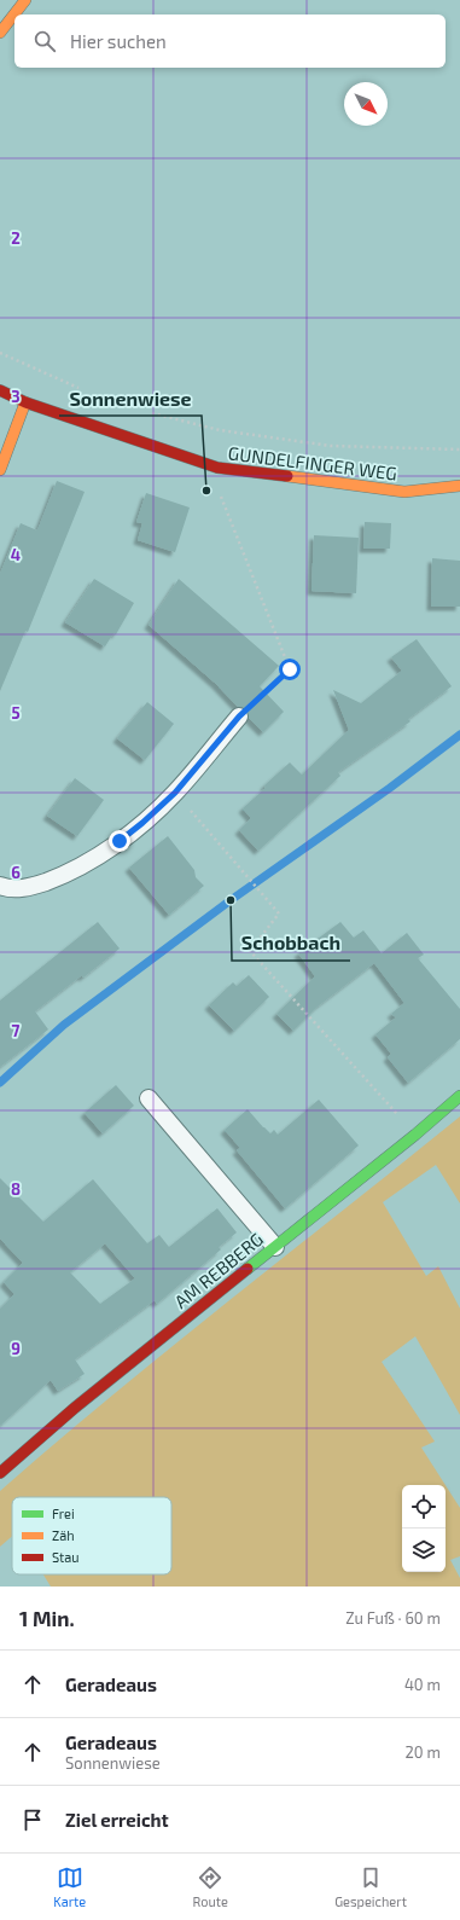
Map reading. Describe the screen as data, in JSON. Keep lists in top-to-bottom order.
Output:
{
  "streets": {
    "street": ["GUNDELFINGER WEG", "AM REBBERG"]
  },
  "places": ["Sonnenwiese", "Schobbach"],
  "legend": ["Frei", "Zäh", "Stau"],
  "north": "bottom right",
  "page": {
    "search": "Hier suchen",
    "heading": ["1 Min.", "Zu Fuß · 60 m"],
    "list": [
      ["Geradeaus", "40 m"],
      ["Geradeaus", "Sonnenwiese", "20 m"],
      "Ziel erreicht"
    ],
    "nav": ["Karte", "Route", "Gespeichert"]
  },
  "grid": {
    "rows": [
      "2",
      "3",
      "4",
      "5",
      "6",
      "7",
      "8",
      "9"
    ]
  }
}
